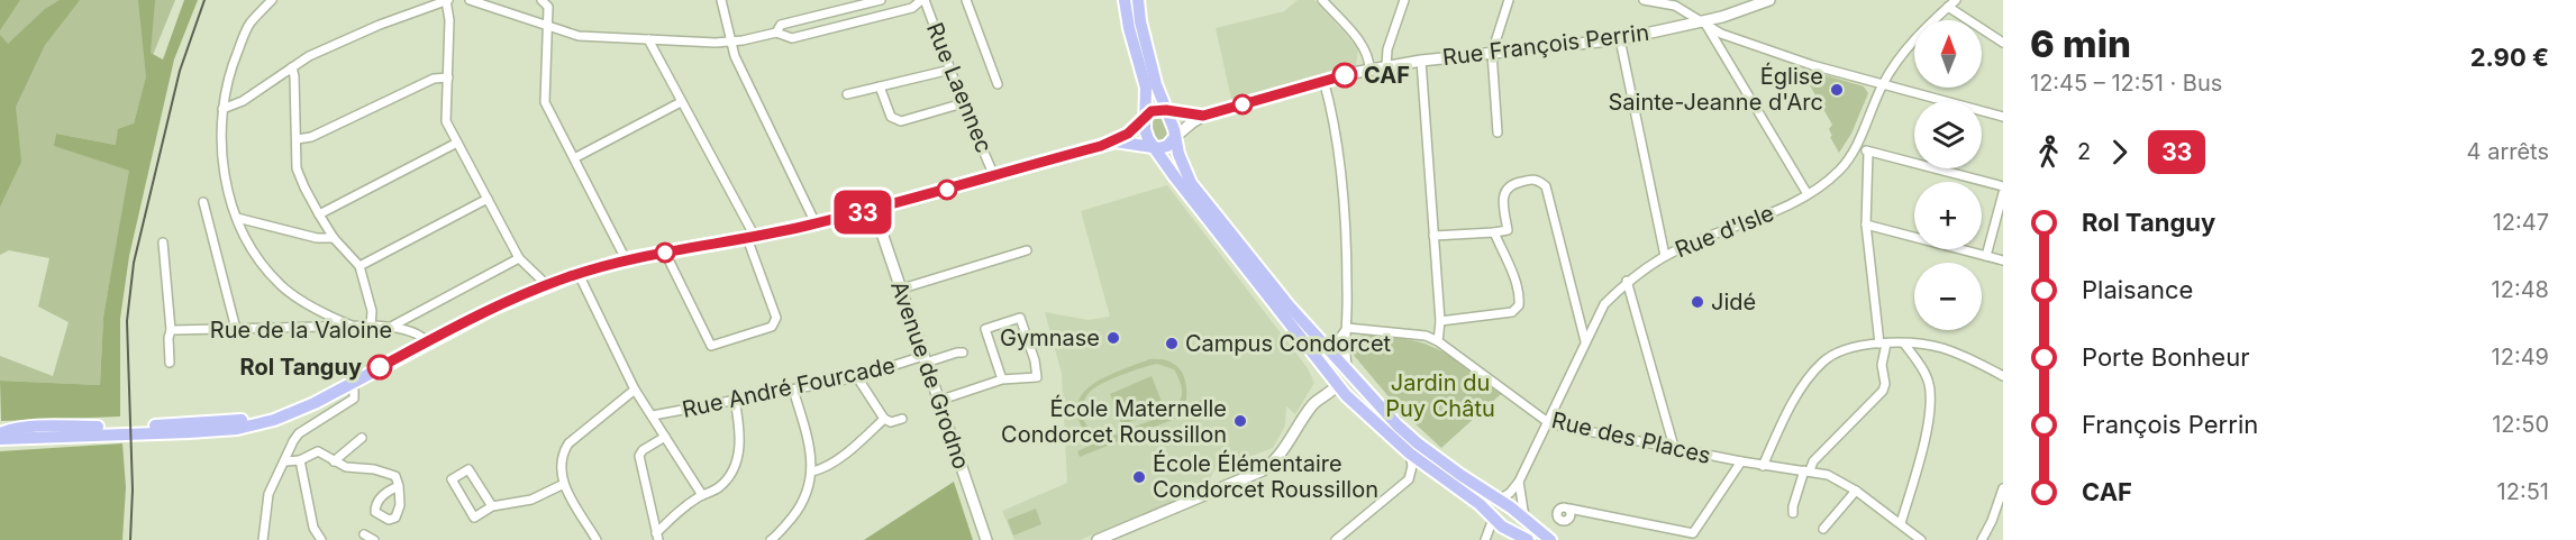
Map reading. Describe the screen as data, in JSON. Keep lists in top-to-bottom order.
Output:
{
  "streets": {
    "main road": ["Rue François Perrin", "Avenue de Grodno"],
    "street": [
      "Rue Laennec",
      "Rue d'Isle",
      "Rue de la Valoine",
      "Rue André Fourcade",
      "Rue des Places"
    ]
  },
  "crossings": [
    ["Rue François Perrin", "Rue Laennec"],
    ["Rue François Perrin", "Rue de la Valoine"],
    ["Rue François Perrin", "Avenue de Grodno"],
    ["Rue d'Isle", "Rue des Places"],
    ["Avenue de Grodno", "Rue André Fourcade"]
  ],
  "parks": ["Jardin du Puy Châtu"],
  "places": [
    "CAF",
    "Église Sainte-Jeanne d'Arc",
    "Jidé",
    "Gymnase",
    "Campus Condorcet",
    "Rol Tanguy",
    "École Maternelle Condorcet Roussillon",
    "École Élémentaire Condorcet Roussillon"
  ],
  "lines": ["bus line 33"],
  "north": "top",
  "page": {
    "on_map": "33",
    "heading": ["6 min", "12:45 – 12:51 · Bus", "2.90 €"],
    "map_buttons": ["+", "−"],
    "legs": ["2", "33", "4 arrêts"],
    "list": [
      {
        "name": "Rol Tanguy",
        "value": "12:47"
      },
      {
        "name": "Plaisance",
        "value": "12:48"
      },
      {
        "name": "Porte Bonheur",
        "value": "12:49"
      },
      {
        "name": "François Perrin",
        "value": "12:50"
      },
      {
        "name": "CAF",
        "value": "12:51"
      }
    ]
  }
}
